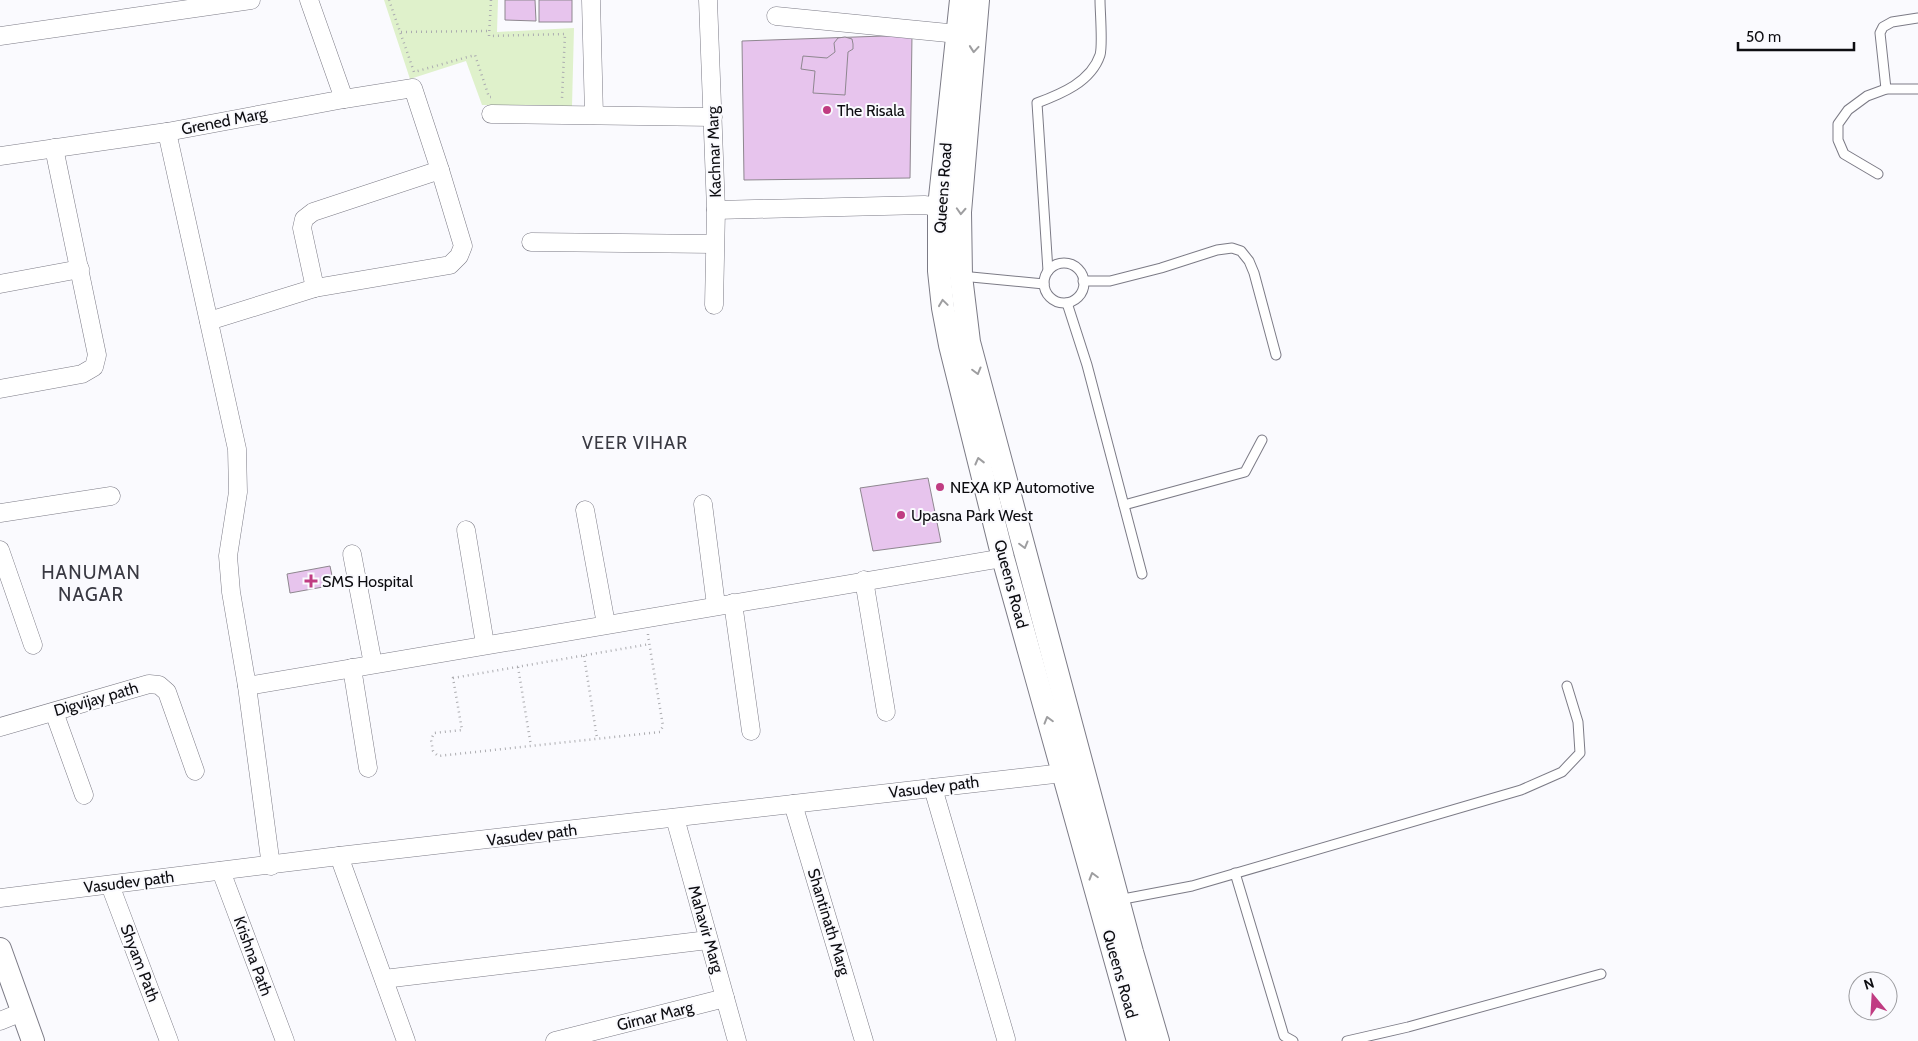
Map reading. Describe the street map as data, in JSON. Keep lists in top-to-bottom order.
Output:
{
  "streets": {
    "street": [
      "Grened Marg",
      "Kachnar Marg",
      "Queens Road",
      "Digvijay path",
      "Vasudev path",
      "Shantinath Marg",
      "Mahavir Marg",
      "Krishna Path",
      "Shyam Path",
      "Girnar Marg"
    ]
  },
  "crossings": [
    ["Queens Road", "Vasudev path"],
    ["Vasudev path", "Shantinath Marg"],
    ["Vasudev path", "Mahavir Marg"],
    ["Vasudev path", "Krishna Path"],
    ["Vasudev path", "Shyam Path"],
    ["Mahavir Marg", "Girnar Marg"]
  ],
  "districts": ["VEER VIHAR", "HANUMAN NAGAR"],
  "places": {
    "other": ["The Risala", "NEXA KP Automotive", "Upasna Park West"],
    "health": ["SMS Hospital"]
  },
  "scale_bar": "50 m",
  "north": "top"
}
